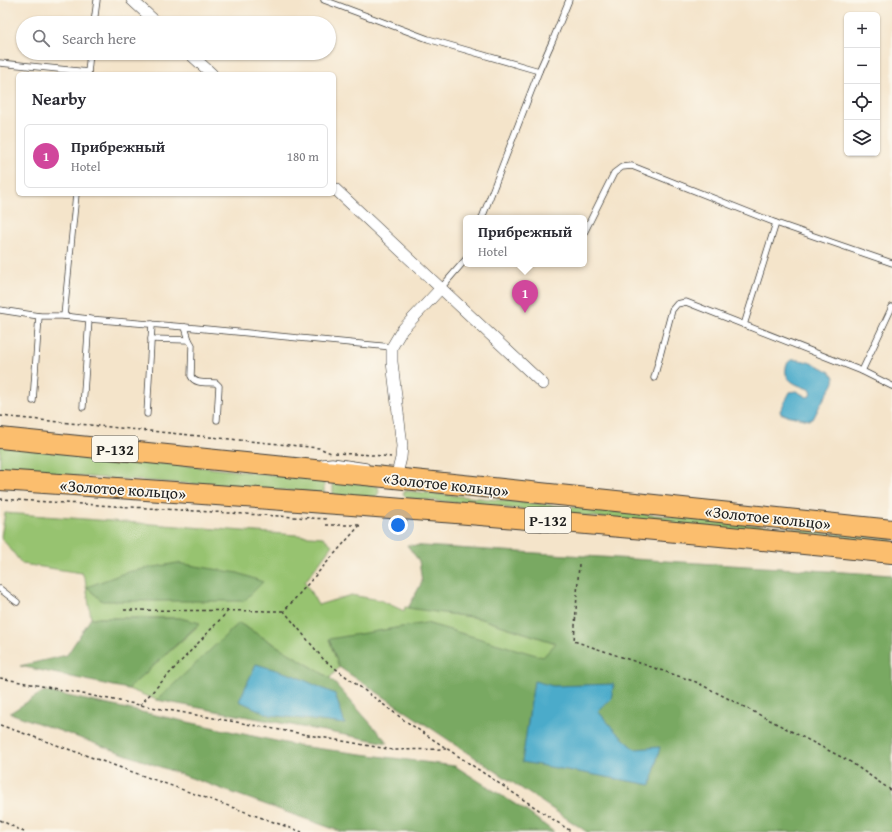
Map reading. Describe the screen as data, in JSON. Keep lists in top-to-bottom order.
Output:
{
  "streets": {
    "highway": ["Р-132", "«Золотое кольцо»"]
  },
  "page": {
    "map_buttons": ["+", "−"],
    "search": "Search here",
    "heading": "Nearby",
    "list": [
      {
        "mark": "1",
        "name": "Прибрежный",
        "note": "Hotel",
        "value": "180 m"
      }
    ],
    "popup": ["Прибрежный", "Hotel"],
    "pins": "1"
  }
}
